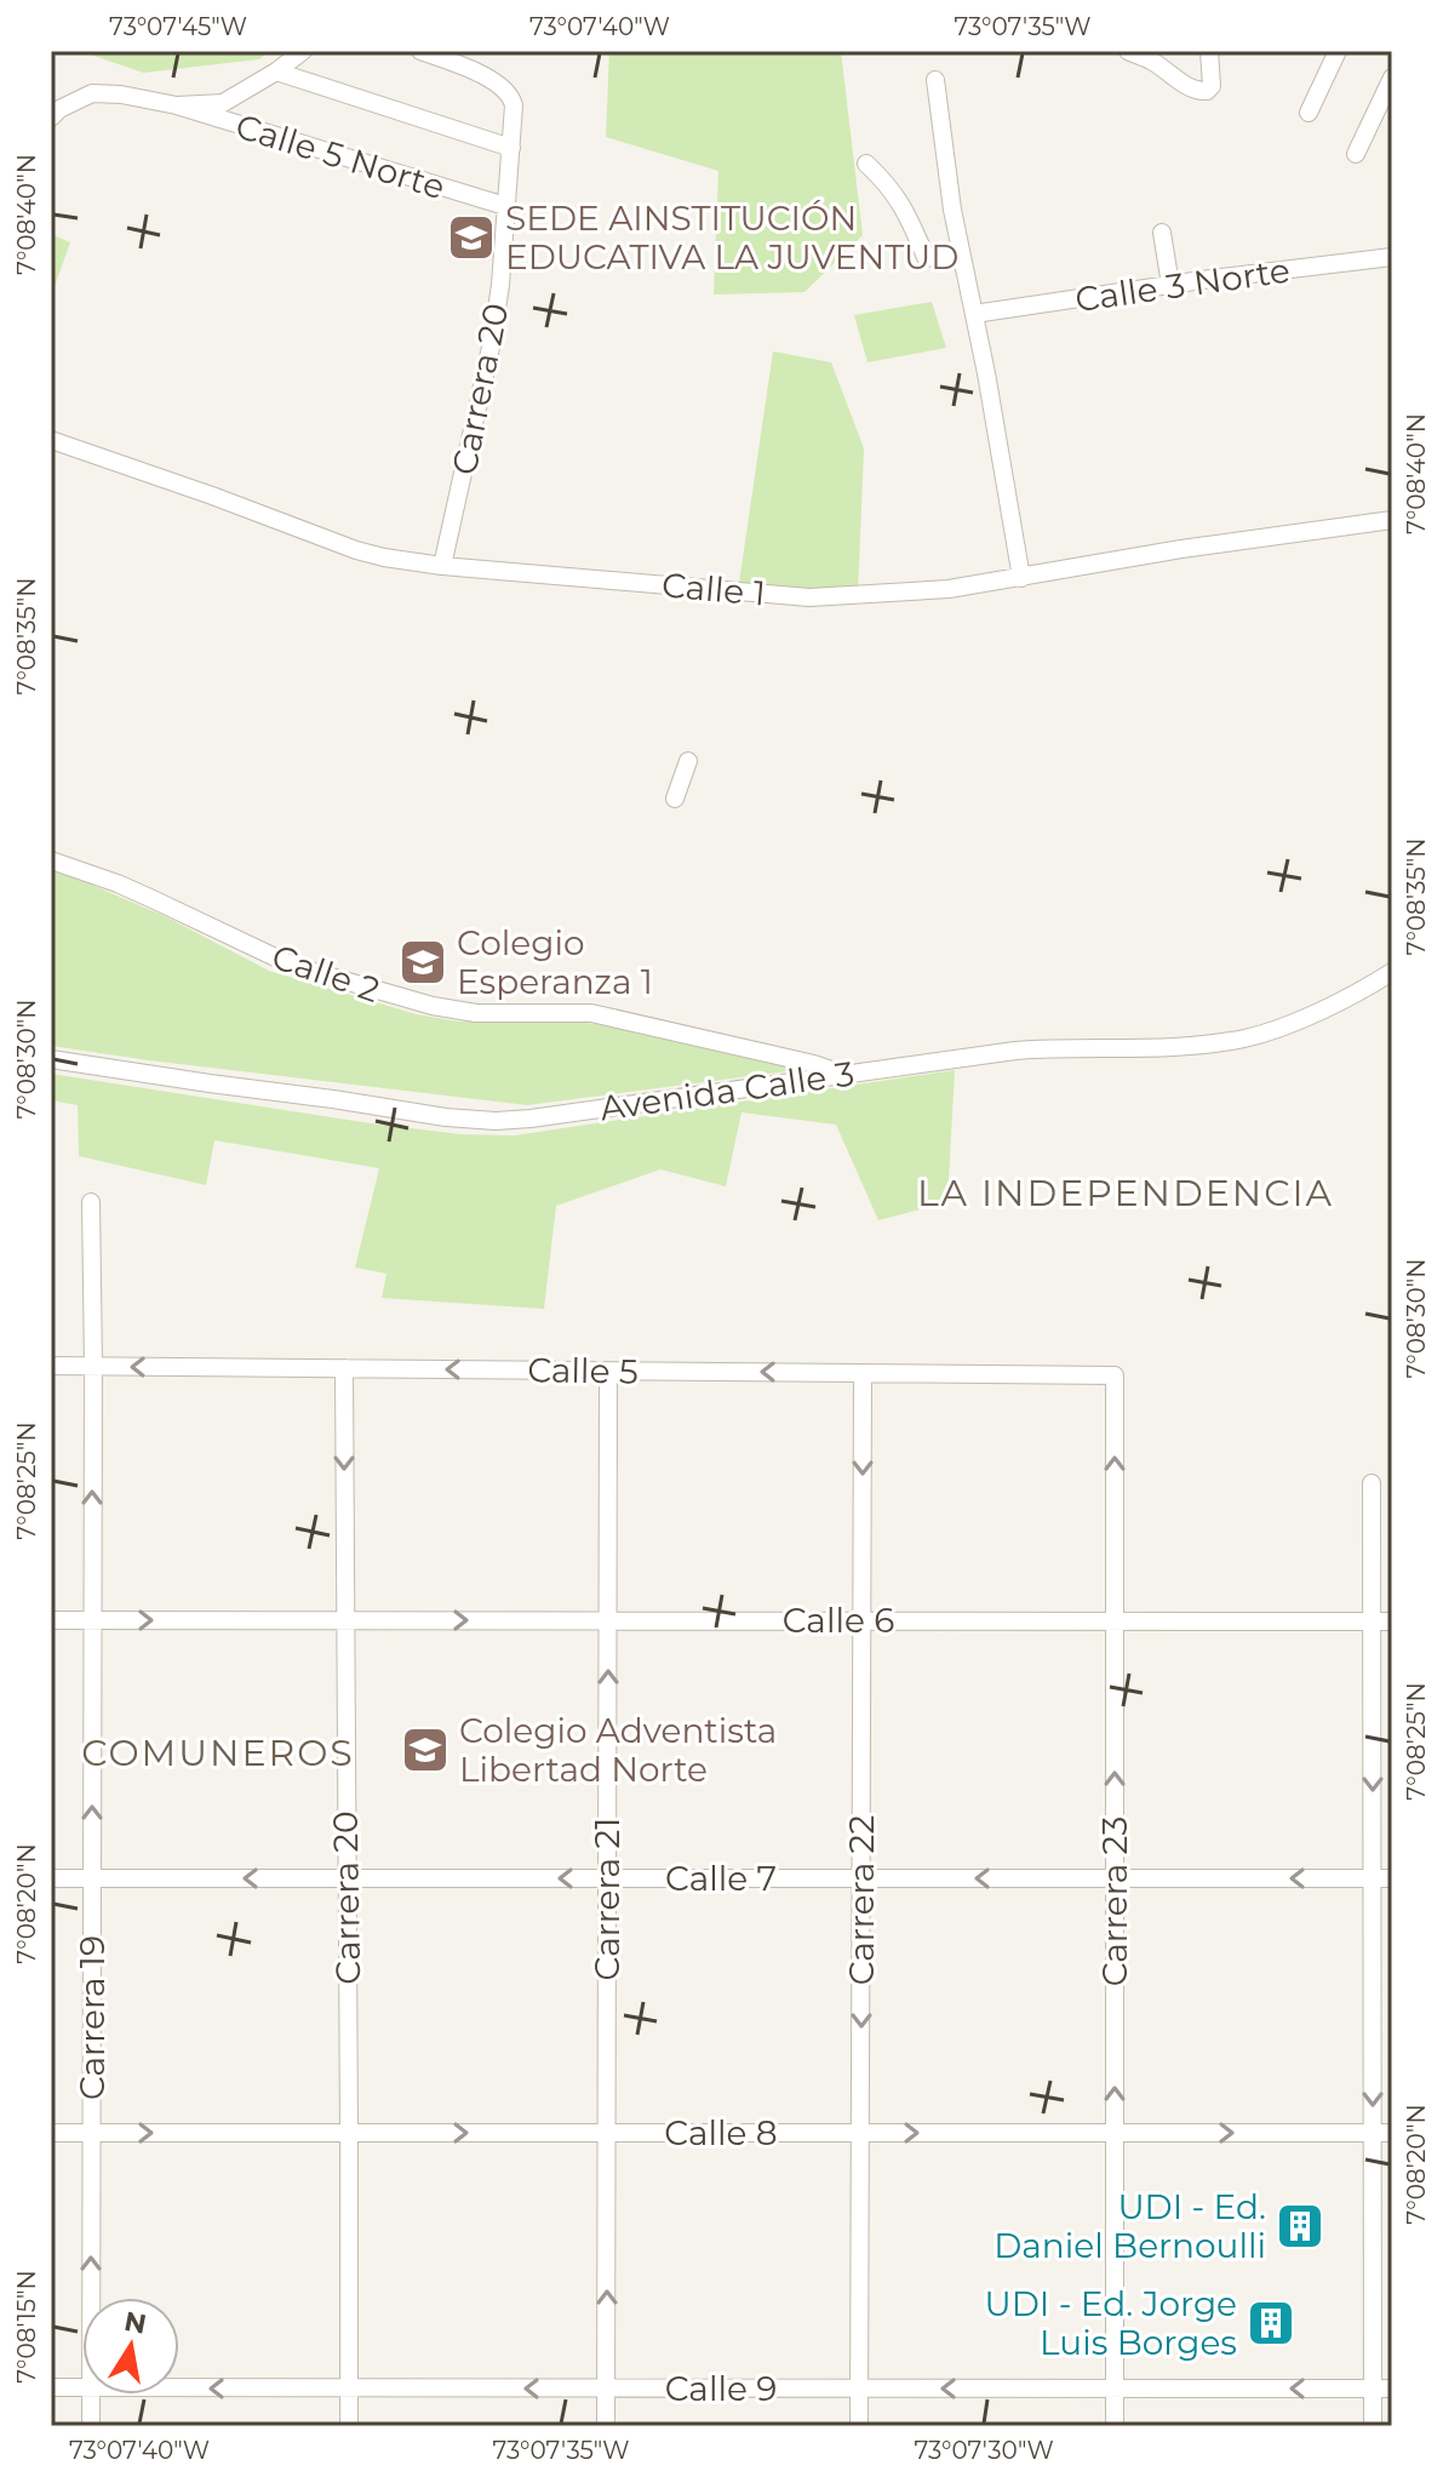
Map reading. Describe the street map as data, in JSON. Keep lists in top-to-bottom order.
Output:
{
  "streets": {
    "street": [
      "Calle 5 Norte",
      "Calle 3 Norte",
      "Carrera 20",
      "Calle 1",
      "Calle 2",
      "Avenida Calle 3",
      "Calle 5",
      "Calle 6",
      "Calle 7",
      "Carrera 21",
      "Carrera 22",
      "Carrera 23",
      "Carrera 19",
      "Calle 8",
      "Calle 9"
    ]
  },
  "crossings": [
    ["Calle 5 Norte", "Carrera 20"],
    ["Carrera 20", "Calle 1"],
    ["Carrera 20", "Calle 5"],
    ["Carrera 20", "Calle 6"],
    ["Carrera 20", "Calle 7"],
    ["Carrera 20", "Calle 8"],
    ["Carrera 20", "Calle 9"],
    ["Calle 2", "Avenida Calle 3"],
    ["Calle 5", "Carrera 21"],
    ["Calle 5", "Carrera 22"],
    ["Calle 5", "Carrera 23"],
    ["Calle 5", "Carrera 19"],
    ["Calle 6", "Carrera 21"],
    ["Calle 6", "Carrera 22"],
    ["Calle 6", "Carrera 23"],
    ["Calle 6", "Carrera 19"],
    ["Calle 7", "Carrera 21"],
    ["Calle 7", "Carrera 22"],
    ["Calle 7", "Carrera 23"],
    ["Calle 7", "Carrera 19"],
    ["Carrera 21", "Calle 8"],
    ["Carrera 21", "Calle 9"],
    ["Carrera 22", "Calle 8"],
    ["Carrera 22", "Calle 9"],
    ["Carrera 23", "Calle 8"],
    ["Carrera 23", "Calle 9"],
    ["Carrera 19", "Calle 8"]
  ],
  "one_way": [
    "Calle 5",
    "Calle 6",
    "Calle 7",
    "Carrera 21",
    "Carrera 22",
    "Carrera 23",
    "Carrera 19",
    "Calle 8",
    "Calle 9"
  ],
  "districts": ["LA INDEPENDENCIA", "COMUNEROS"],
  "places": {
    "school or university": ["SEDE AINSTITUCIÓN EDUCATIVA LA JUVENTUD", "Colegio Esperanza 1", "Colegio Adventista Libertad Norte"],
    "building": ["UDI - Ed. Daniel Bernoulli", "UDI - Ed. Jorge Luis Borges"]
  },
  "north": "top",
  "coordinates": [
    "73°07'45\"W",
    "73°07'40\"W",
    "73°07'35\"W",
    "7°08'40\"N",
    "7°08'35\"N",
    "7°08'30\"N",
    "7°08'25\"N",
    "7°08'20\"N",
    "7°08'15\"N",
    "73°07'30\"W"
  ]
}
